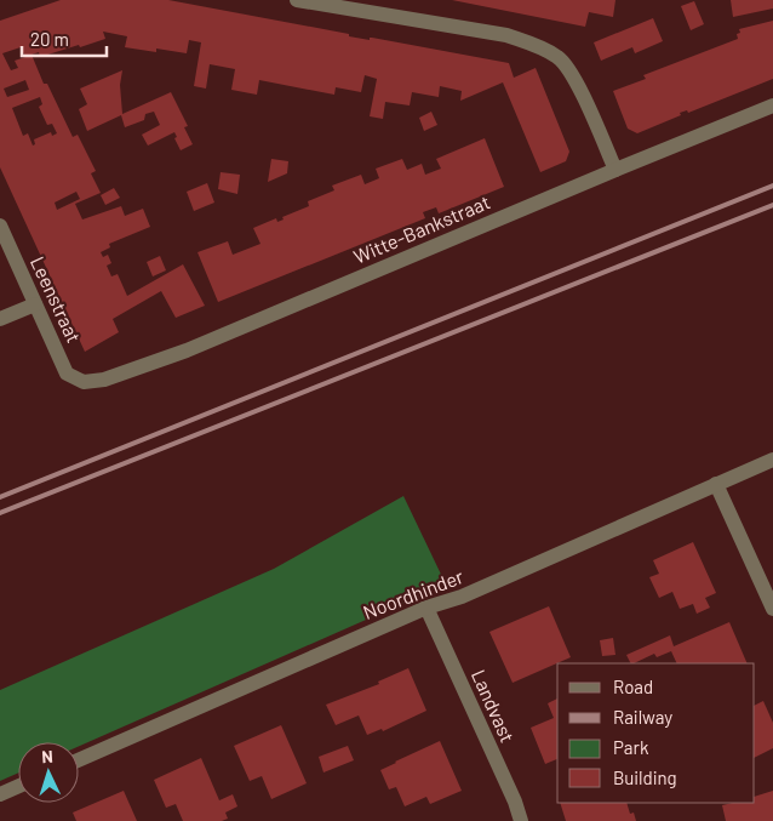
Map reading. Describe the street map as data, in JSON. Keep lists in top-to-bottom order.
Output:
{
  "streets": {
    "street": [
      "Witte-Bankstraat",
      "Leenstraat",
      "Noordhinder",
      "Landvast"
    ]
  },
  "crossings": [
    ["Witte-Bankstraat", "Leenstraat"],
    ["Noordhinder", "Landvast"]
  ],
  "legend": [
    "Road",
    "Railway",
    "Park",
    "Building"
  ],
  "scale_bar": "20 m",
  "north": "top"
}
